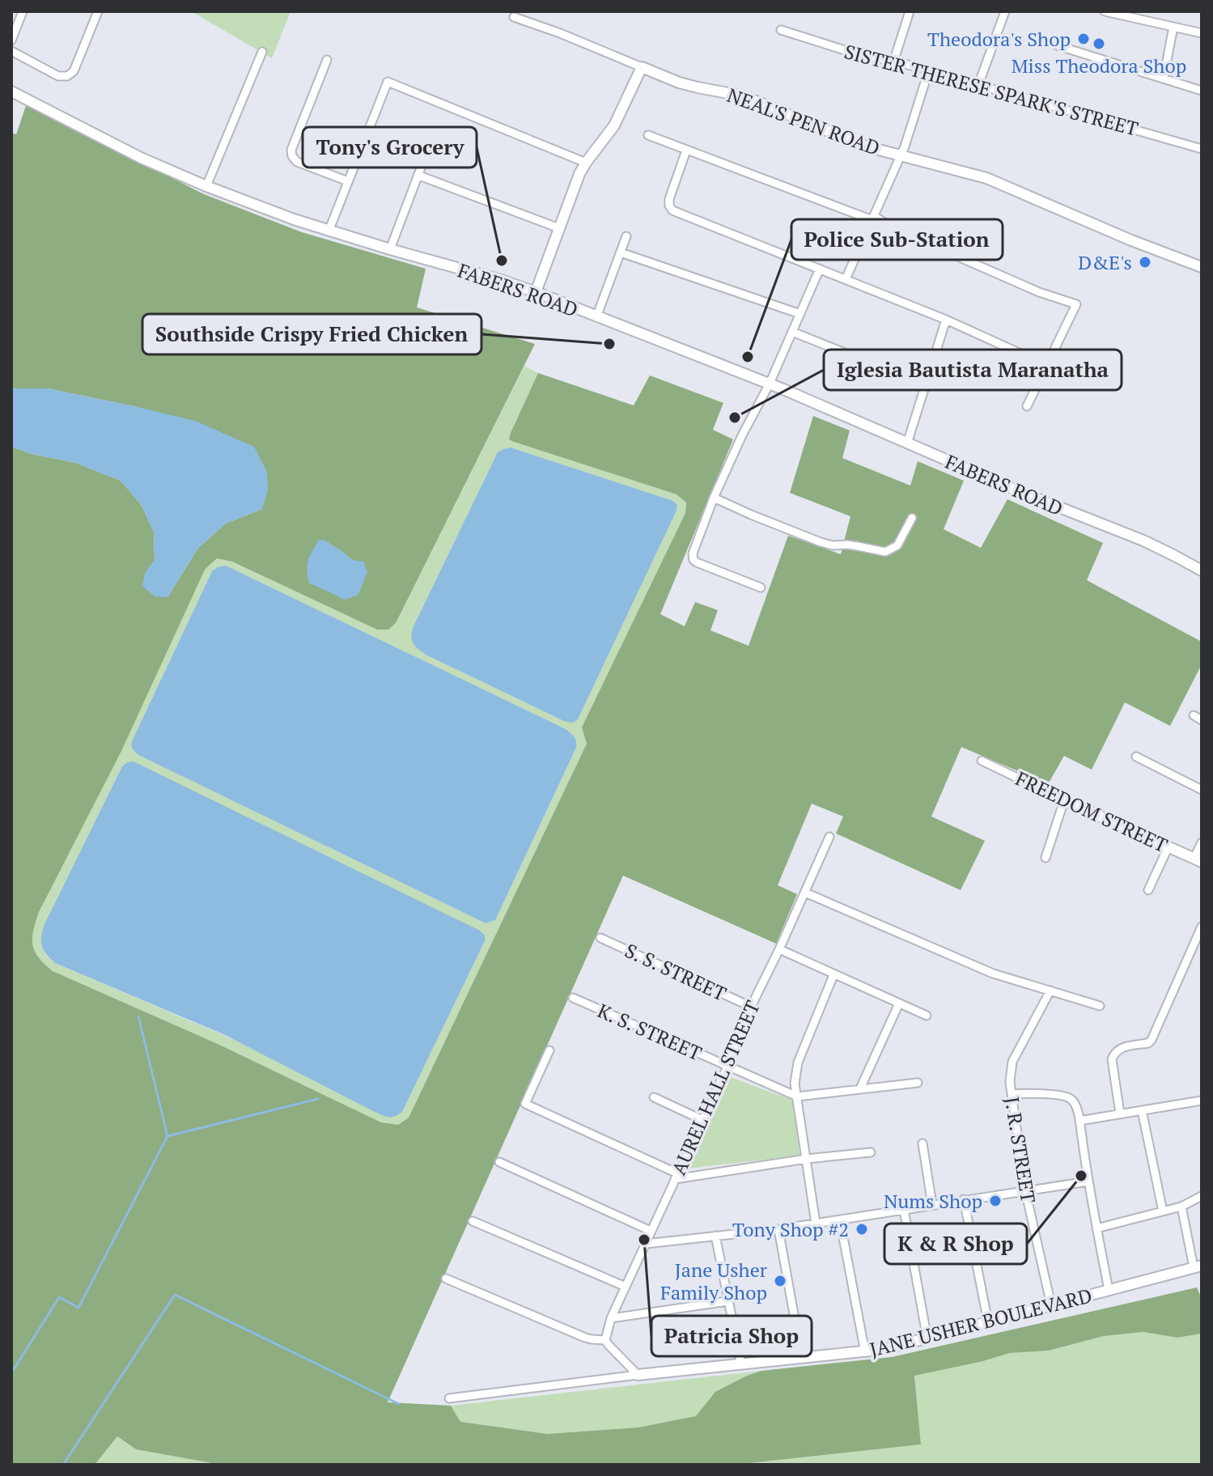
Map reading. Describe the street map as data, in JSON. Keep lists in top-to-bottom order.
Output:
{
  "streets": {
    "street": [
      "SISTER THERESE SPARK'S STREET",
      "NEAL'S PEN ROAD",
      "FABERS ROAD",
      "FREEDOM STREET",
      "S. S. STREET",
      "K. S. STREET",
      "AUREL HALL STREET",
      "J. R. STREET",
      "JANE USHER BOULEVARD"
    ]
  },
  "crossings": [
    ["S. S. STREET", "AUREL HALL STREET"],
    ["K. S. STREET", "AUREL HALL STREET"],
    ["J. R. STREET", "JANE USHER BOULEVARD"]
  ],
  "places": [
    "Theodora's Shop",
    "Miss Theodora Shop",
    "Tony's Grocery",
    "D&E's",
    "Southside Crispy Fried Chicken",
    "Police Sub-Station",
    "Iglesia Bautista Maranatha",
    "K & R Shop",
    "Nums Shop",
    "Tony Shop #2",
    "Patricia Shop",
    "Jane Usher Family Shop"
  ]
}
